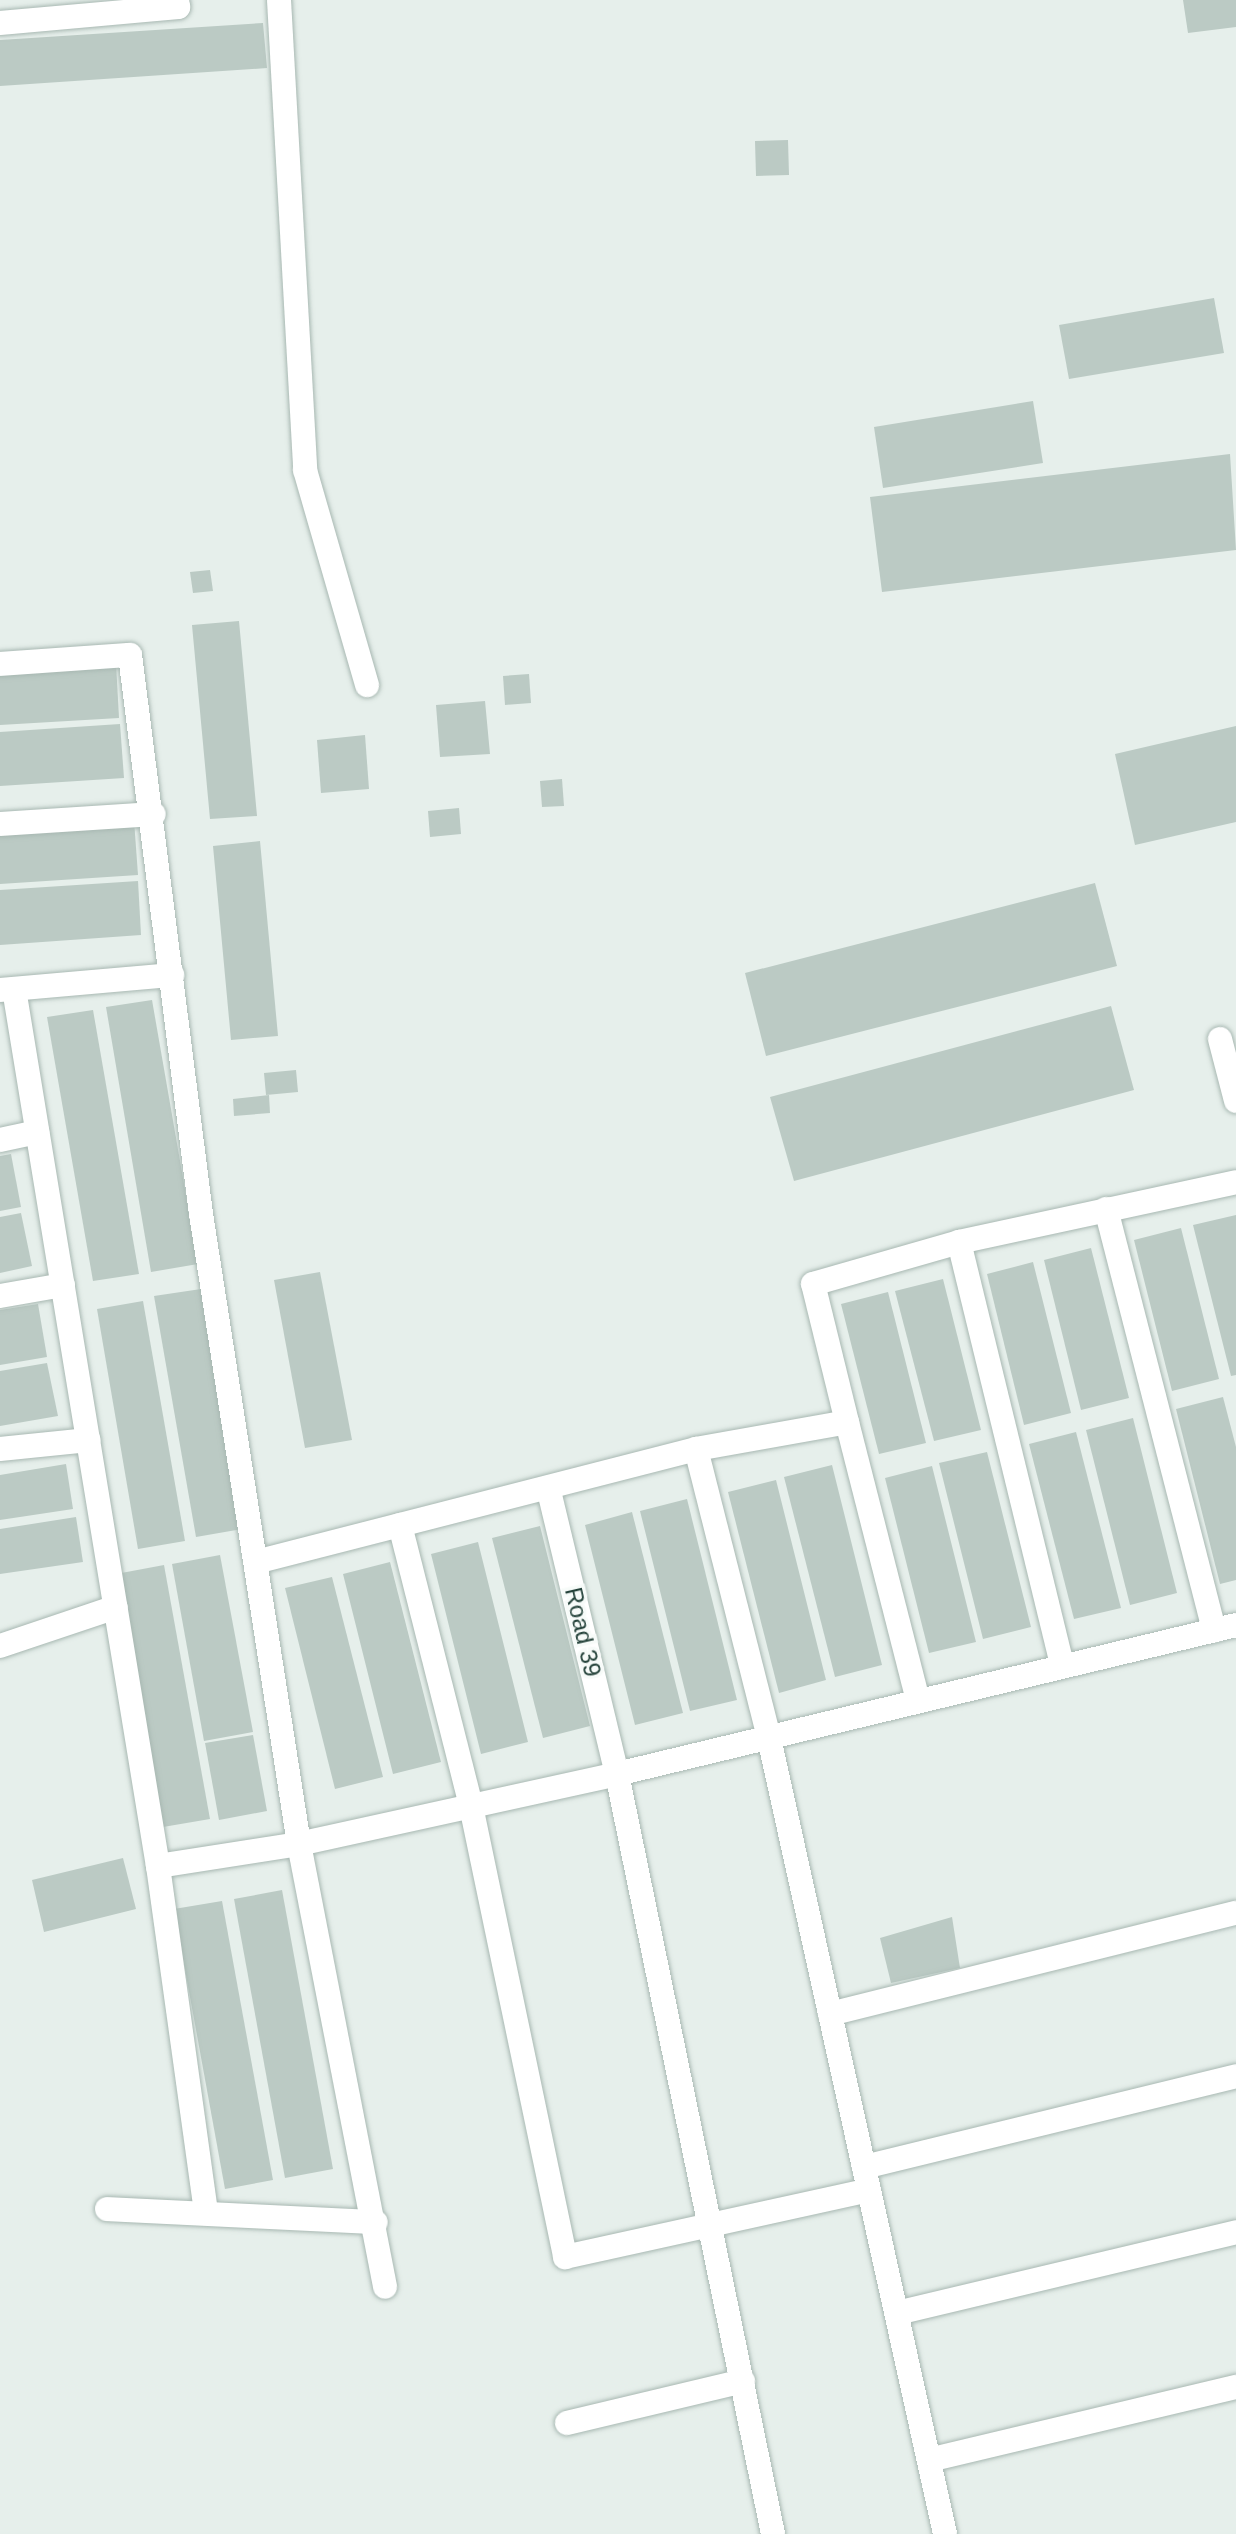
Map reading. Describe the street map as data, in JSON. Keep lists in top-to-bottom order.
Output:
{
  "streets": {
    "street": ["Road 39"]
  }
}
